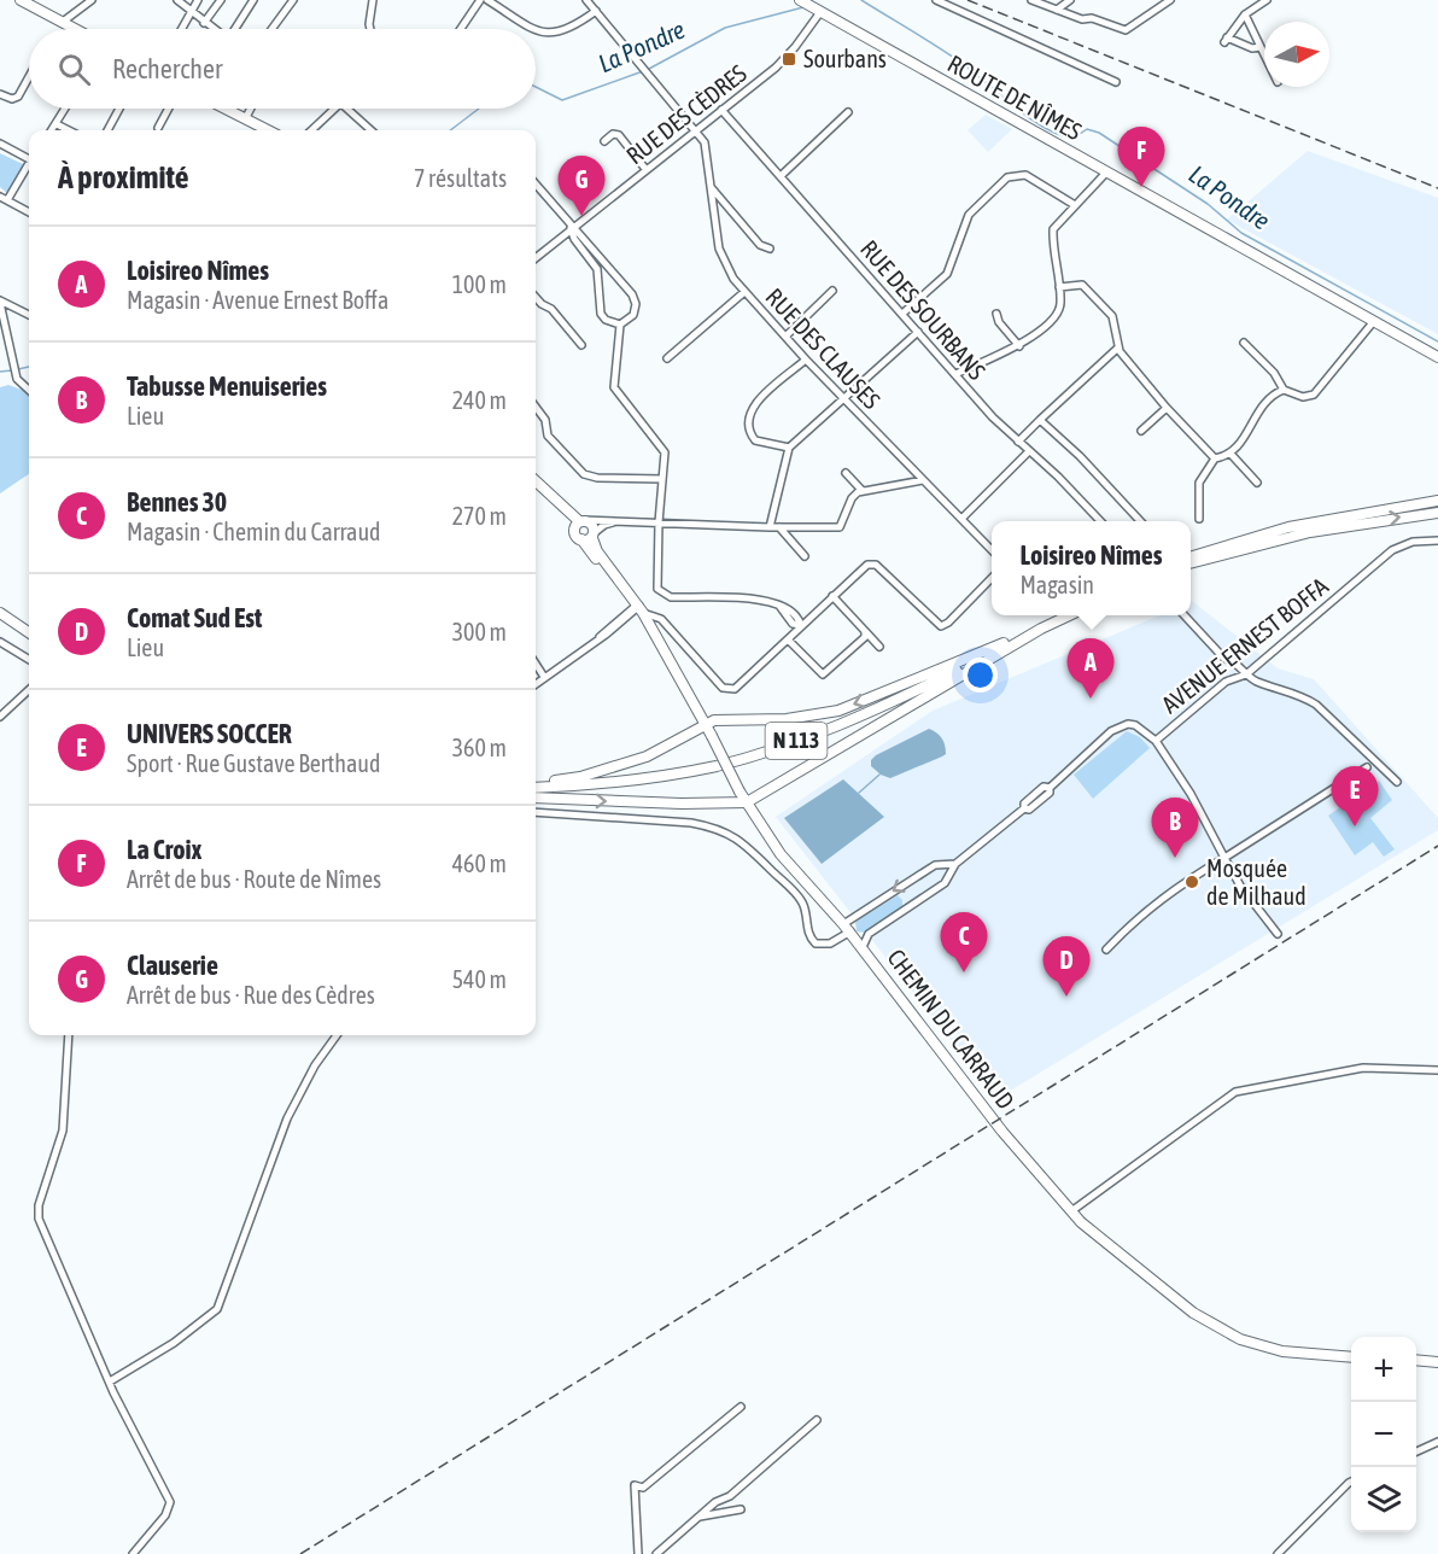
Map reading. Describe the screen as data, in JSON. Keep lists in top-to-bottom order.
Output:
{
  "streets": {
    "main road": ["N 113"],
    "street": [
      "ROUTE DE NÎMES",
      "RUE DES CÈDRES",
      "RUE DES SOURBANS",
      "RUE DES CLAUSES",
      "AVENUE ERNEST BOFFA",
      "CHEMIN DU CARRAUD"
    ]
  },
  "crossings": [
    ["ROUTE DE NÎMES", "RUE DES CÈDRES"],
    ["RUE DES CÈDRES", "RUE DES SOURBANS"],
    ["RUE DES CÈDRES", "RUE DES CLAUSES"]
  ],
  "water": ["La Pondre"],
  "places": {
    "transit": ["Sourbans"],
    "other": ["Mosquée de Milhaud"]
  },
  "north": "right",
  "page": {
    "search": "Rechercher",
    "pins": [
      "F",
      "G",
      "A",
      "E",
      "B",
      "C",
      "D"
    ],
    "heading": ["À proximité", "7 résultats"],
    "list": [
      {
        "mark": "A",
        "name": "Loisireo Nîmes",
        "note": "Magasin · Avenue Ernest Boffa",
        "value": "100 m"
      },
      {
        "mark": "B",
        "name": "Tabusse Menuiseries",
        "note": "Lieu",
        "value": "240 m"
      },
      {
        "mark": "C",
        "name": "Bennes 30",
        "note": "Magasin · Chemin du Carraud",
        "value": "270 m"
      },
      {
        "mark": "D",
        "name": "Comat Sud Est",
        "note": "Lieu",
        "value": "300 m"
      },
      {
        "mark": "E",
        "name": "UNIVERS SOCCER",
        "note": "Sport · Rue Gustave Berthaud",
        "value": "360 m"
      },
      {
        "mark": "F",
        "name": "La Croix",
        "note": "Arrêt de bus · Route de Nîmes",
        "value": "460 m"
      },
      {
        "mark": "G",
        "name": "Clauserie",
        "note": "Arrêt de bus · Rue des Cèdres",
        "value": "540 m"
      }
    ],
    "popup": ["Loisireo Nîmes", "Magasin"],
    "map_buttons": ["+", "−"]
  }
}
